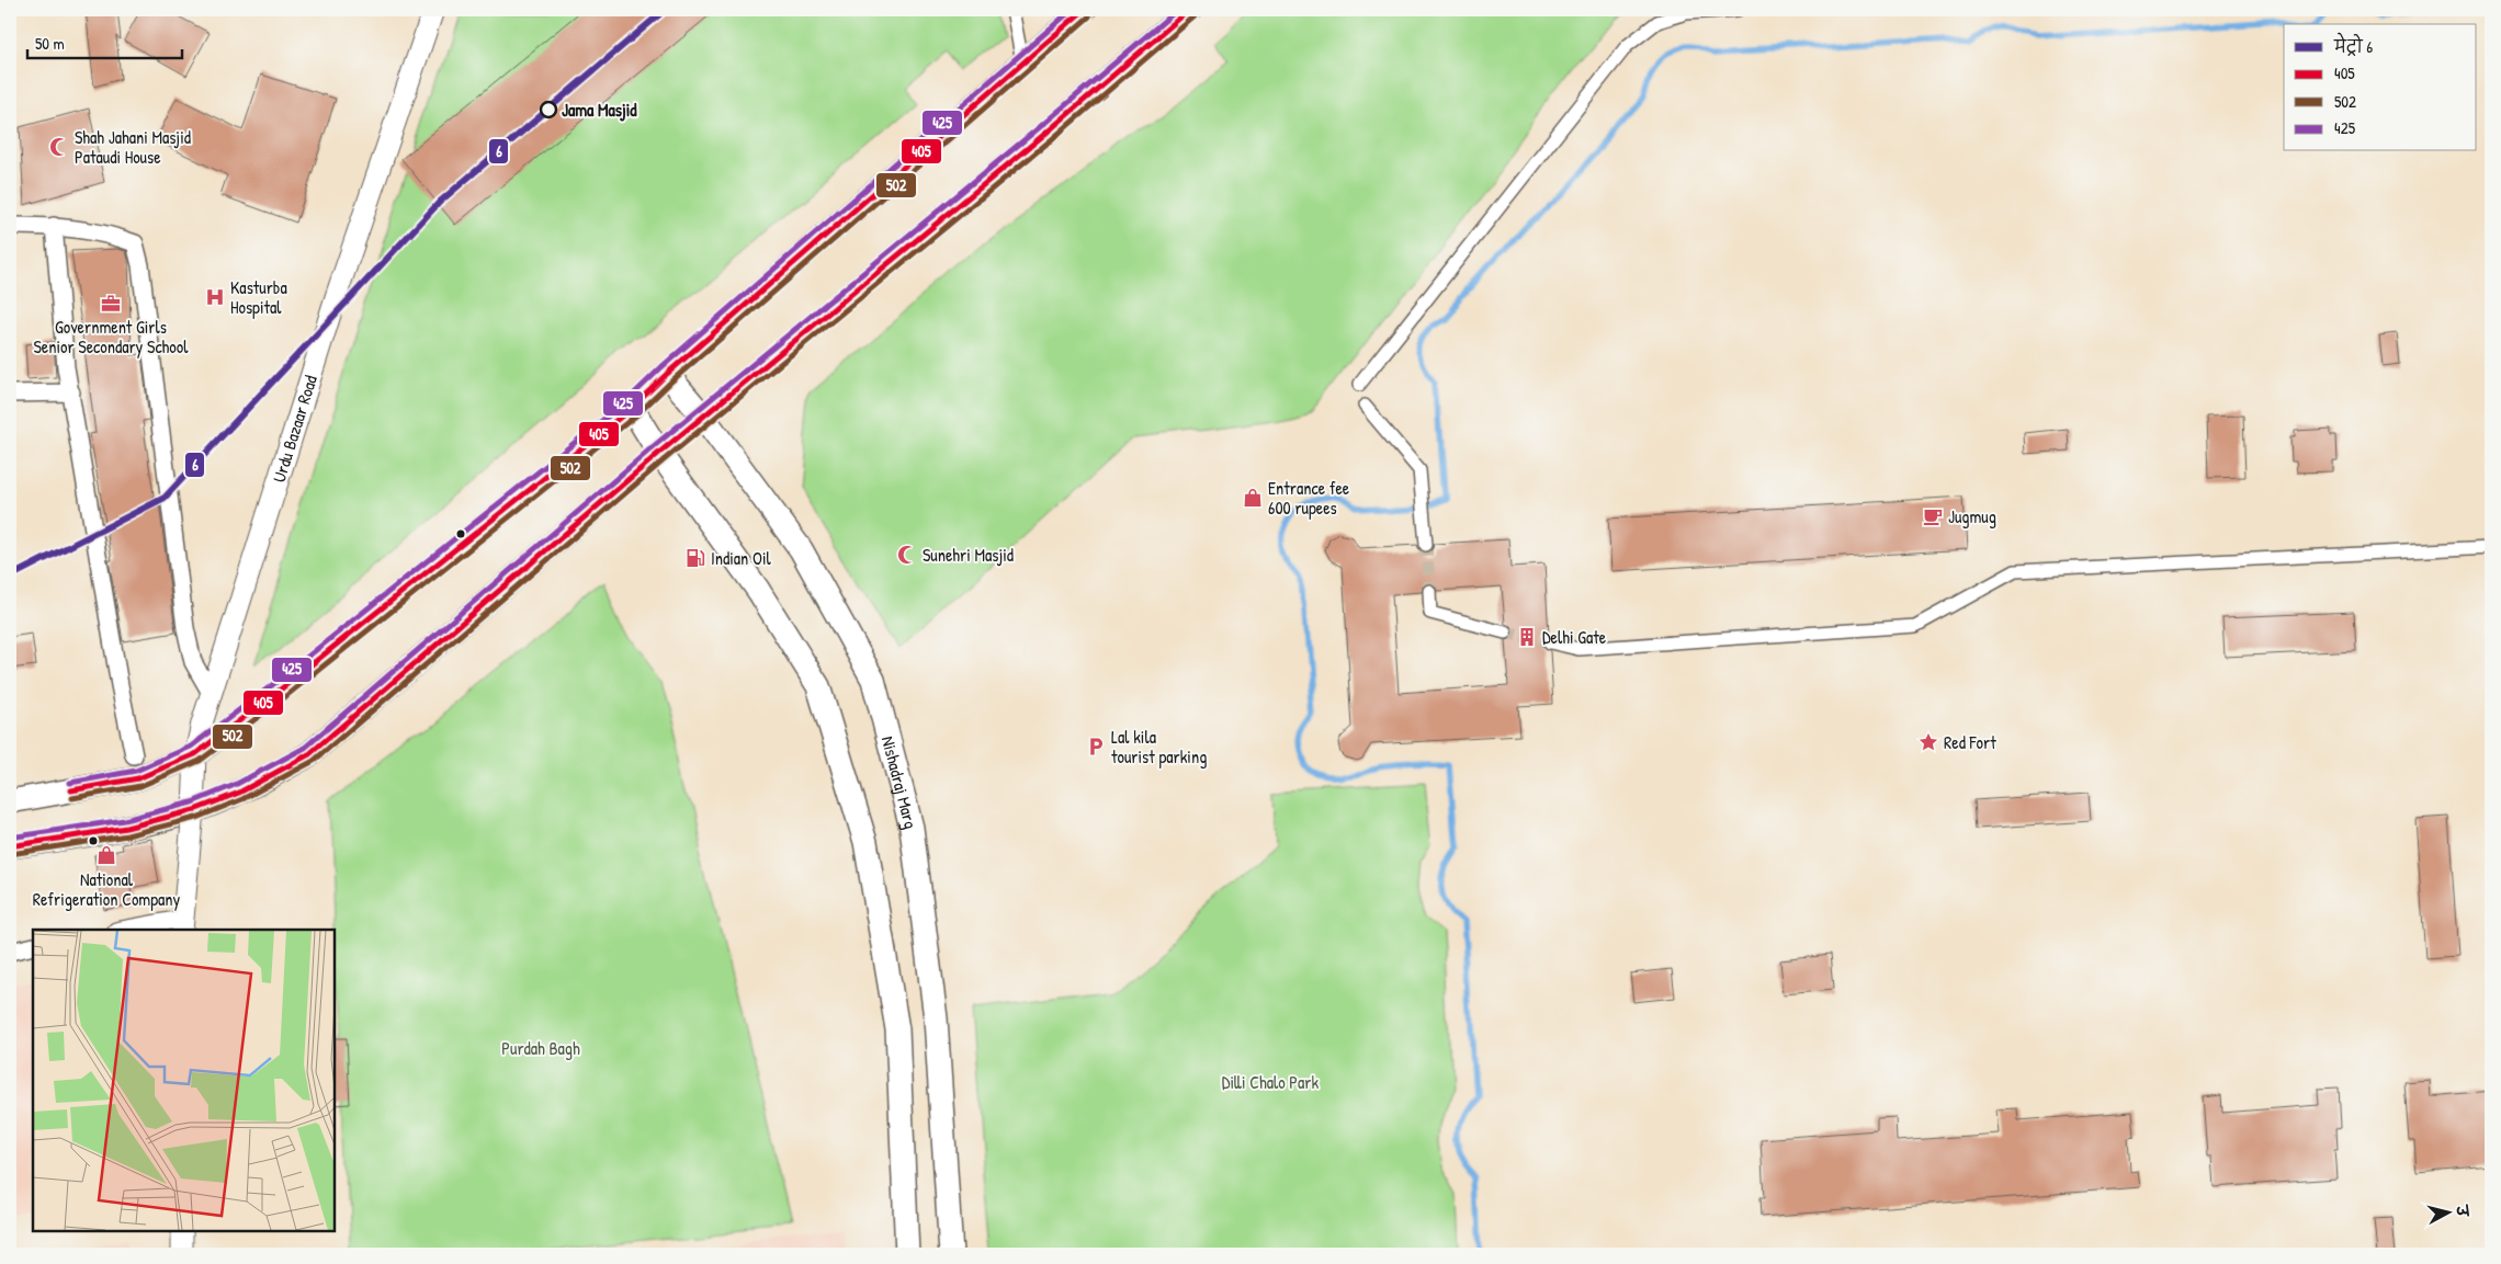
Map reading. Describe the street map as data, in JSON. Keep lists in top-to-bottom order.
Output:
{
  "streets": {
    "main road": ["Nishadraj Marg"],
    "street": ["Urdu Bazaar Road"]
  },
  "parks": ["Purdah Bagh", "Dilli Chalo Park"],
  "places": {
    "other": ["Jama Masjid"],
    "mosque": ["Shah Jahani Masjid Pataudi House", "Sunehri Masjid"],
    "hospital": ["Kasturba Hospital"],
    "office": ["Government Girls Senior Secondary School"],
    "shop": ["Entrance fee 600 rupees", "National Refrigeration Company"],
    "cafe": ["Jugmug"],
    "fuel station": ["Indian Oil"],
    "building": ["Delhi Gate"],
    "place": ["Red Fort"],
    "parking": ["Lal kila tourist parking"]
  },
  "lines": [
    "metro line 6",
    "transit line 405",
    "transit line 425",
    "transit line 502"
  ],
  "legend": [
    "मेट्रो 6",
    "405",
    "502",
    "425"
  ],
  "scale_bar": "50 m",
  "north": "right"
}
